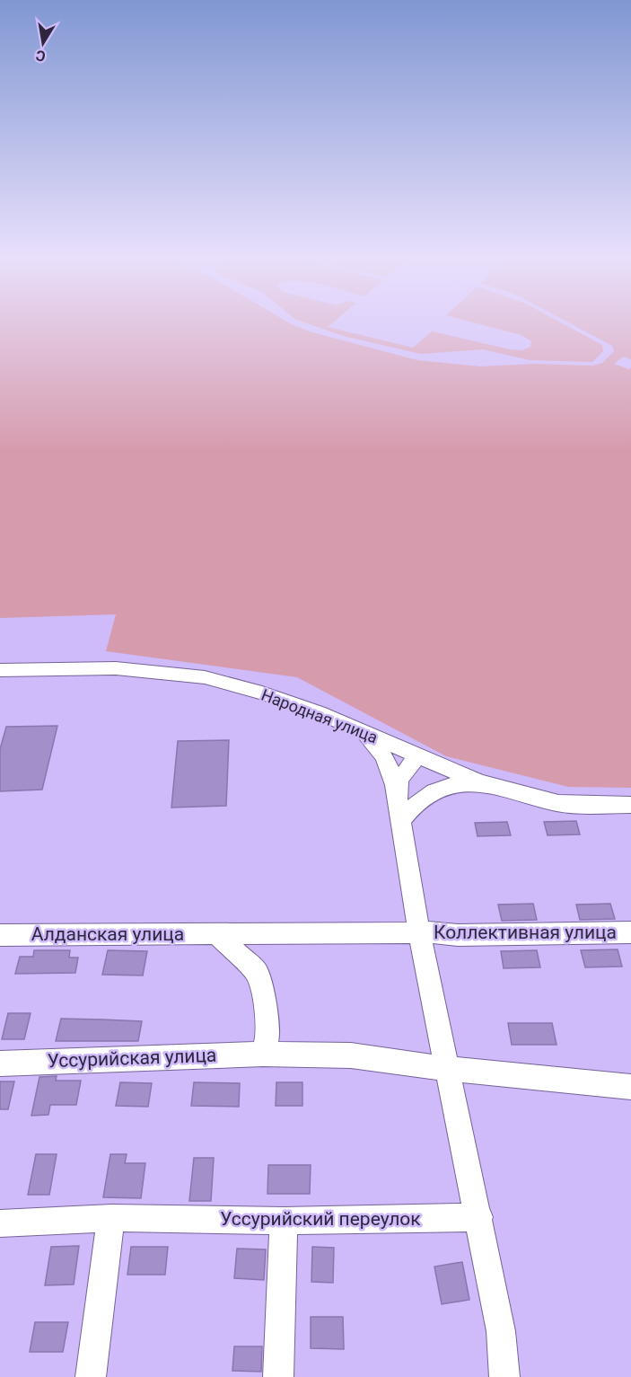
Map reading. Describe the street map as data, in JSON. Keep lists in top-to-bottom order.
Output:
{
  "streets": {
    "street": [
      "Народная улица",
      "Коллективная улица",
      "Алданская улица",
      "Уссурийская улица",
      "Уссурийский переулок"
    ]
  },
  "crossings": [
    ["Коллективная улица", "Алданская улица"]
  ],
  "north": "bottom"
}
